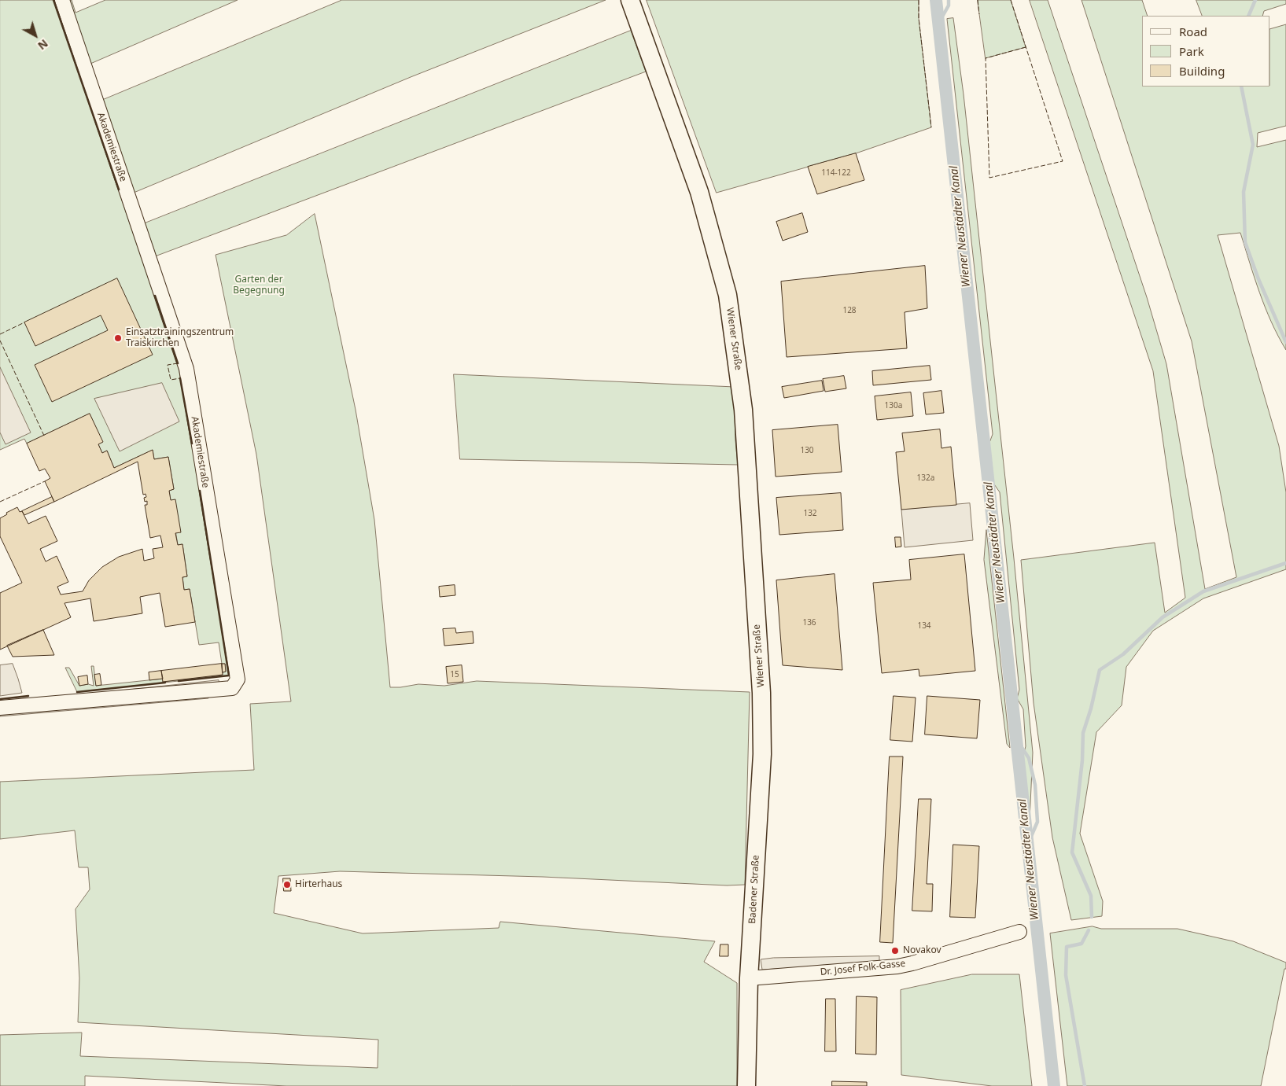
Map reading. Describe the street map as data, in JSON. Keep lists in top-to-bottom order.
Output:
{
  "streets": {
    "main road": ["Wiener Straße", "Badener Straße"],
    "street": ["Akademiestraße", "Dr. Josef Folk-Gasse"]
  },
  "crossings": [
    ["Wiener Straße", "Badener Straße"],
    ["Badener Straße", "Dr. Josef Folk-Gasse"]
  ],
  "water": ["Wiener Neustädter Kanal"],
  "parks": ["Garten der Begegnung"],
  "places": ["Einsatztrainingszentrum Traiskirchen", "Hirterhaus", "Novakov"],
  "house_numbers": [
    "114-122",
    "128",
    "130a",
    "130",
    "132a",
    "132",
    "136",
    "134",
    "15"
  ],
  "legend": ["Road", "Park", "Building"],
  "north": "bottom right"
}
